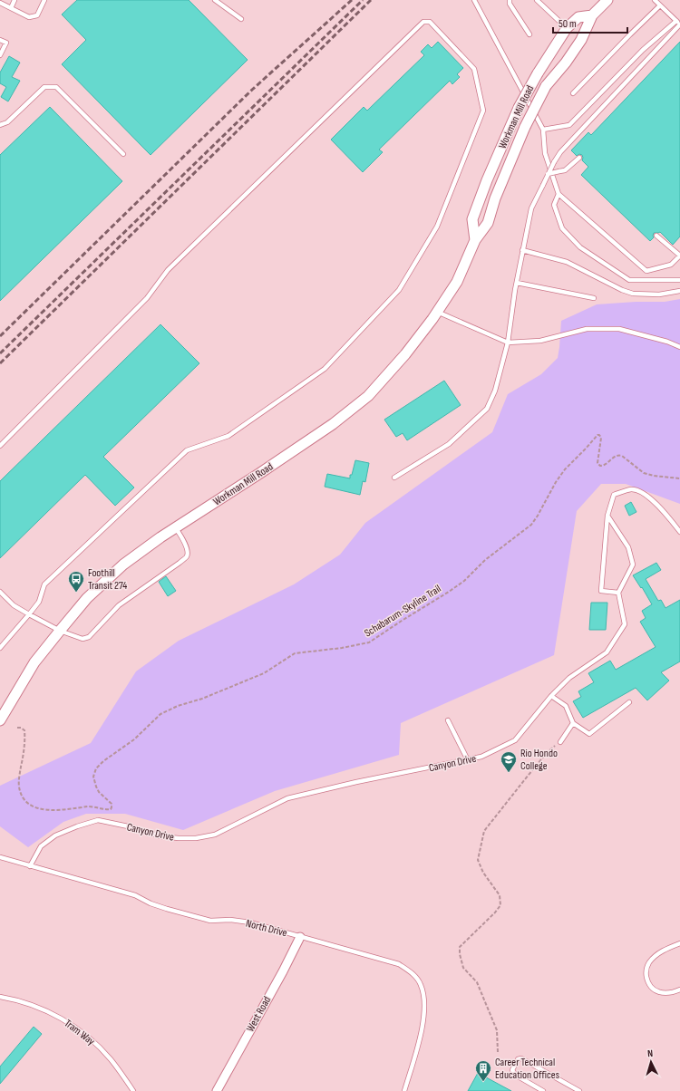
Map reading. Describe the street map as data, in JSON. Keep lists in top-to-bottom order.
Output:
{
  "streets": {
    "street": ["Workman Mill Road", "West Road"],
    "lane": ["Canyon Drive", "North Drive", "Tram Way"],
    "path": ["Schabarum-Skyline Trail"]
  },
  "crossings": [
    ["Canyon Drive", "North Drive"],
    ["North Drive", "West Road"]
  ],
  "places": {
    "bus stop": ["Foothill Transit 274"],
    "school or university": ["Rio Hondo College"],
    "building": ["Career Technical Education Offices"]
  },
  "scale_bar": "50 m",
  "north": "top"
}
